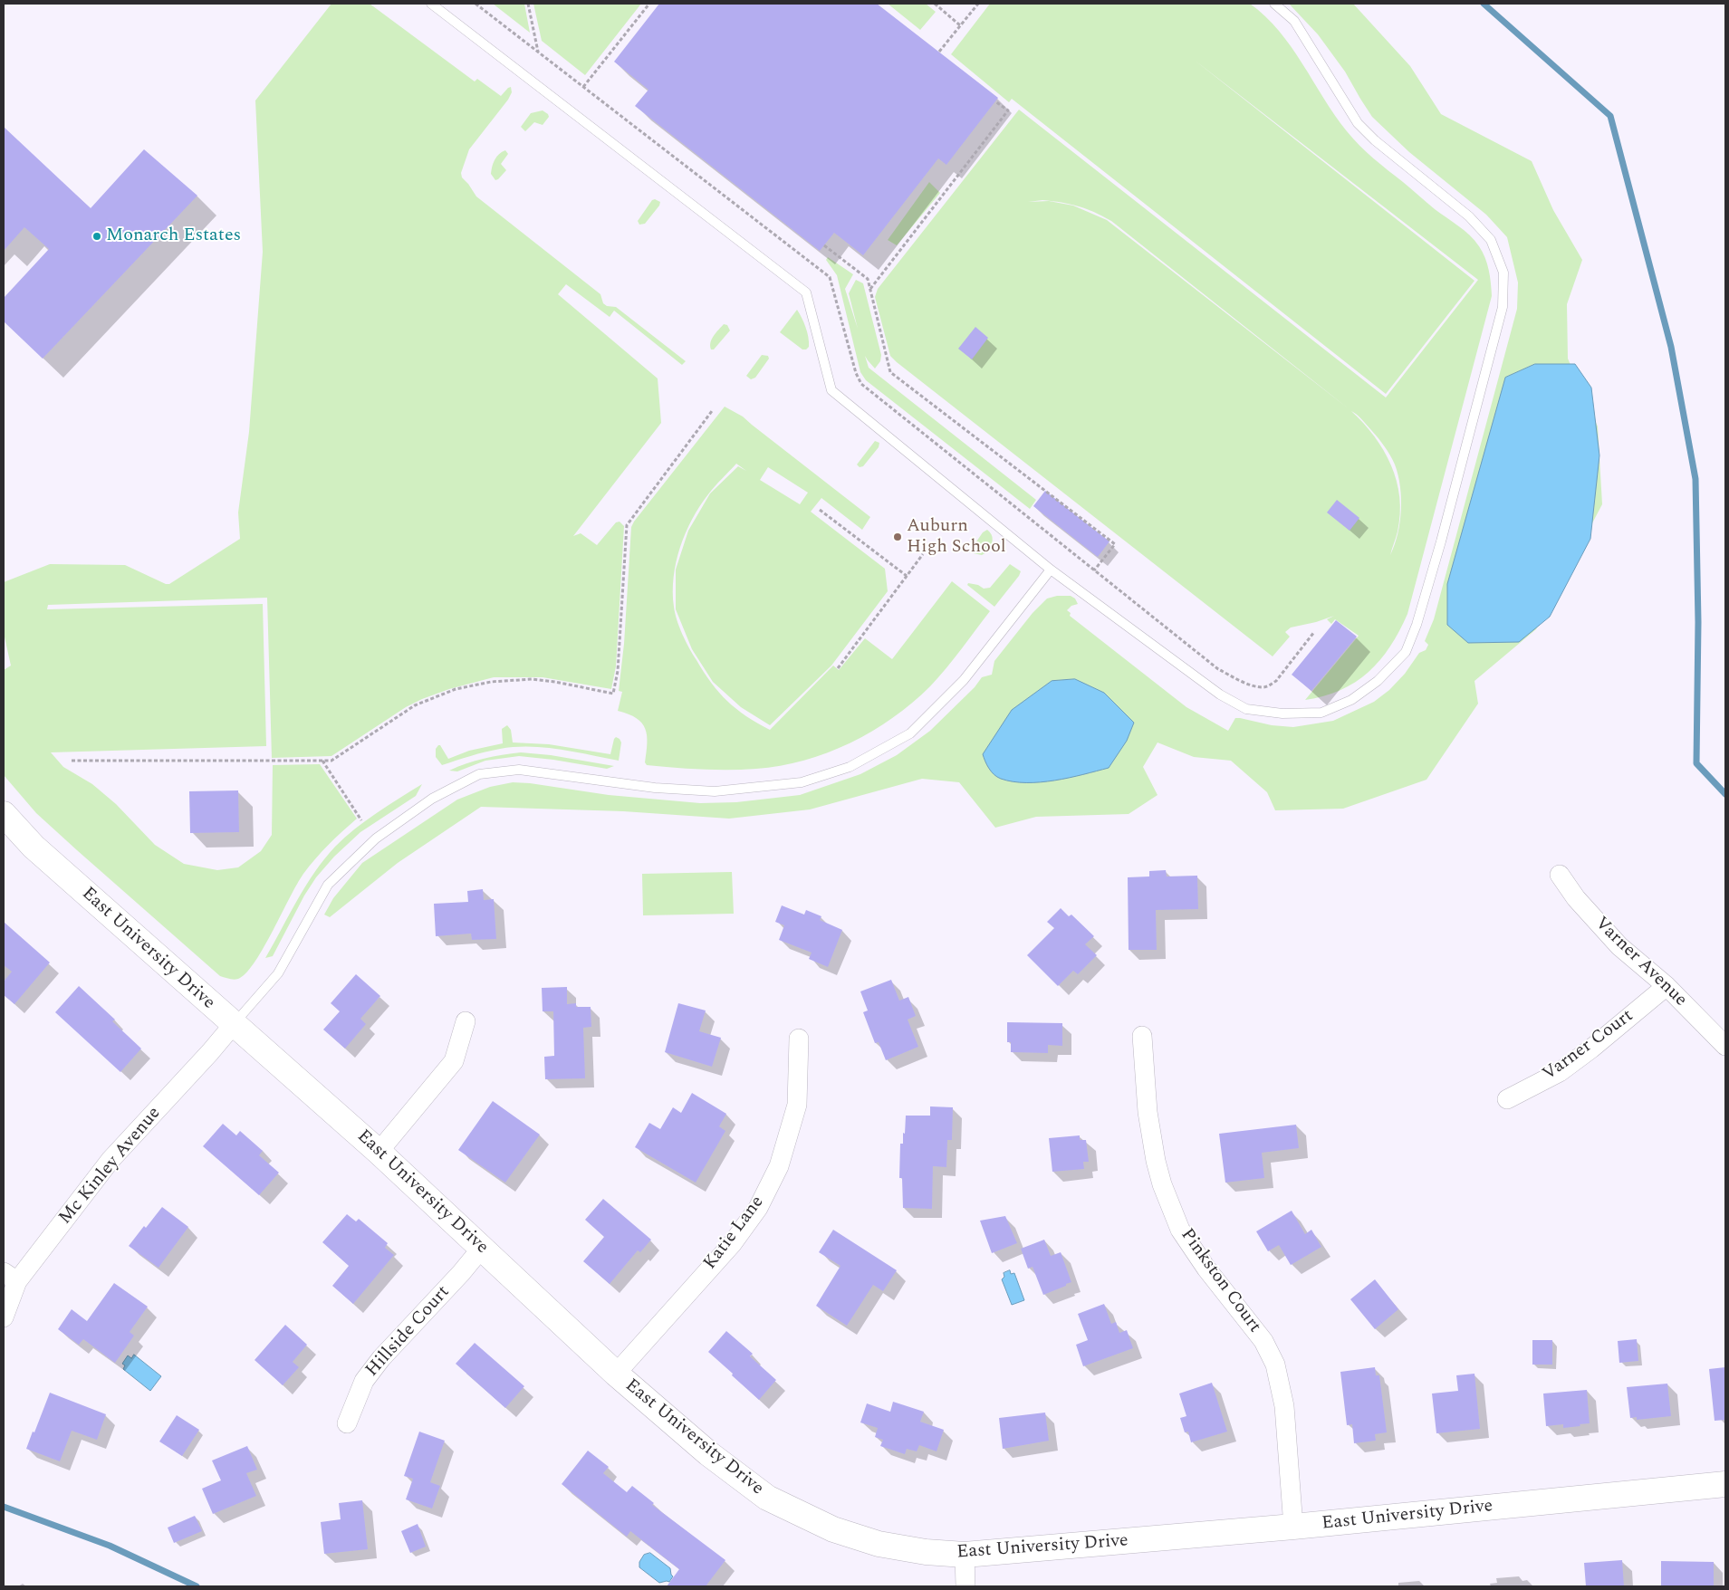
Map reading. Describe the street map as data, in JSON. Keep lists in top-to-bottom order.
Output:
{
  "streets": {
    "main road": ["East University Drive"],
    "street": [
      "Varner Avenue",
      "Varner Court",
      "Mc Kinley Avenue",
      "Katie Lane",
      "Pinkston Court",
      "Hillside Court"
    ]
  },
  "crossings": [
    ["East University Drive", "Mc Kinley Avenue"],
    ["East University Drive", "Katie Lane"],
    ["East University Drive", "Pinkston Court"],
    ["East University Drive", "Hillside Court"],
    ["Varner Avenue", "Varner Court"]
  ],
  "places": ["Monarch Estates", "Auburn High School"]
}
